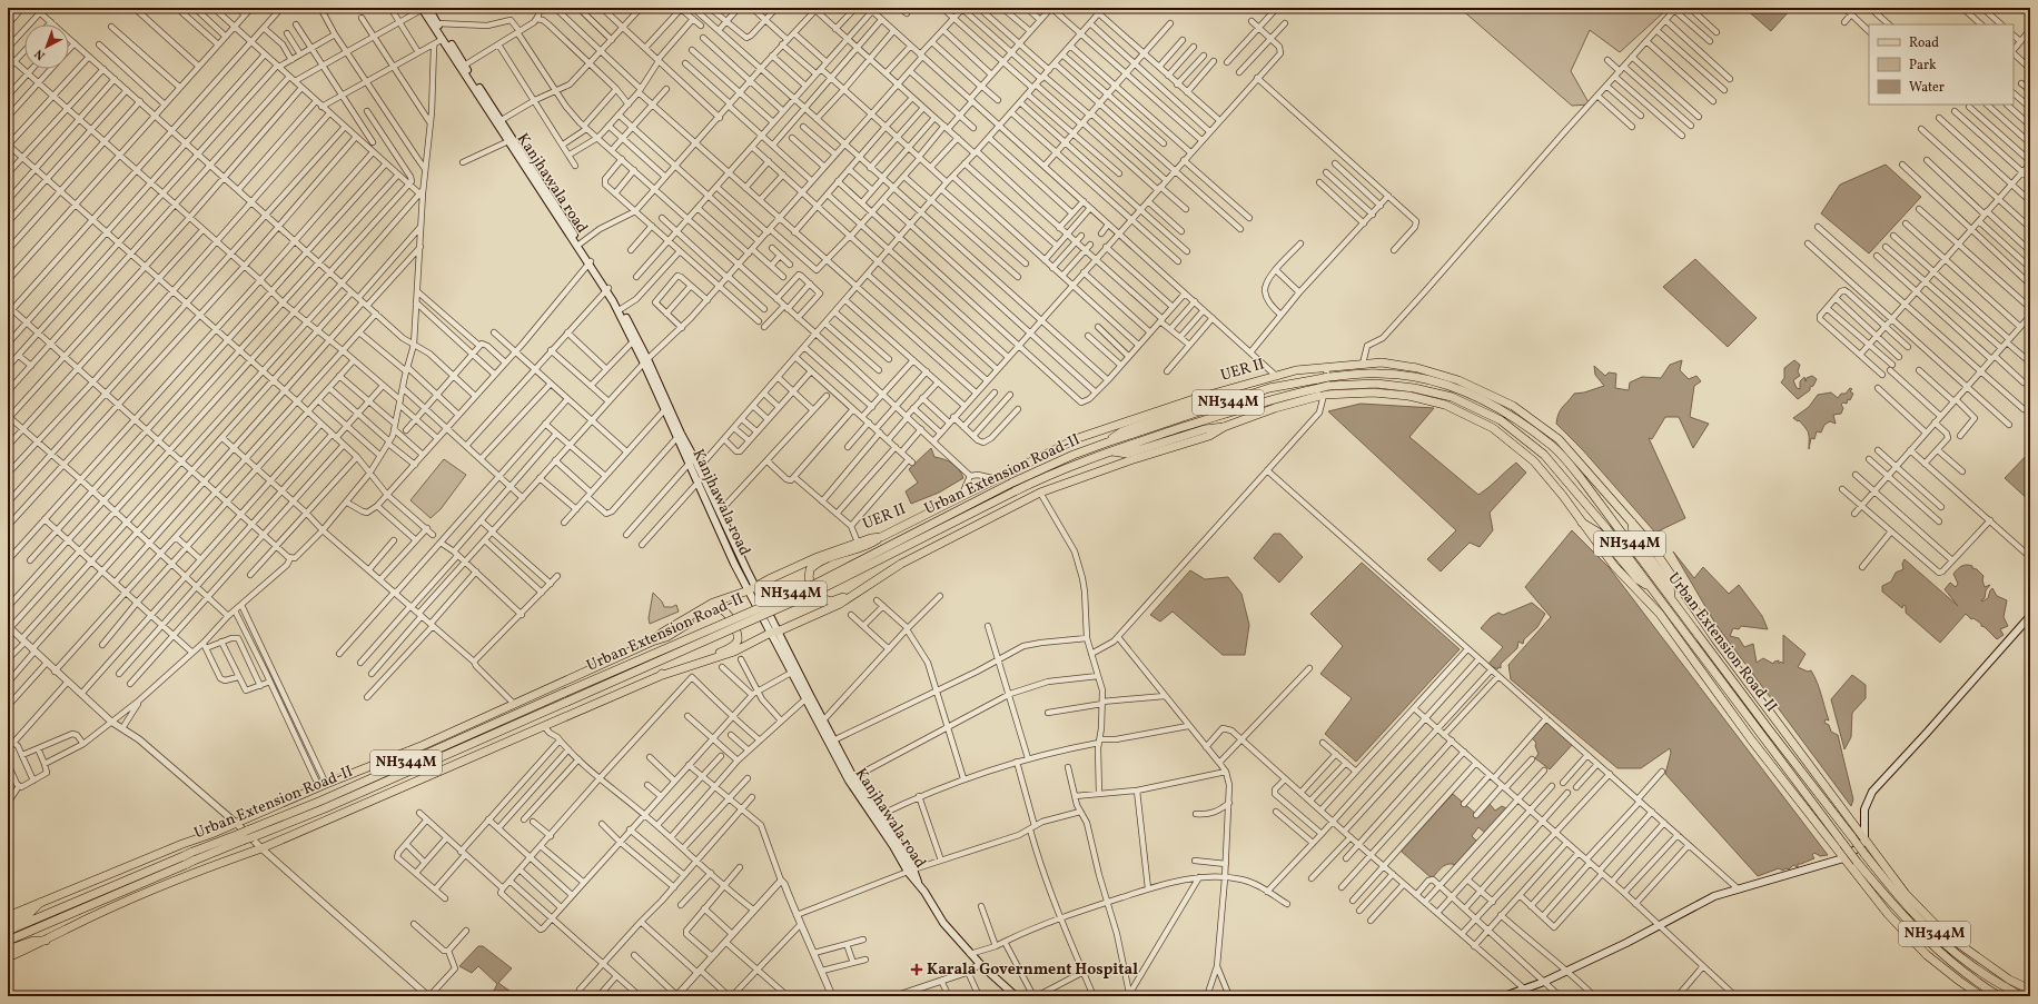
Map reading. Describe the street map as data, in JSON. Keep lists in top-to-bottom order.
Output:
{
  "streets": {
    "main road": [
      "Kanjhawala road",
      "UER II",
      "NH344M",
      "Urban Extension Road-II"
    ]
  },
  "crossings": [
    ["Kanjhawala road", "UER II"]
  ],
  "places": {
    "health": ["Karala Government Hospital"]
  },
  "legend": ["Road", "Park", "Water"],
  "north": "bottom left"
}
